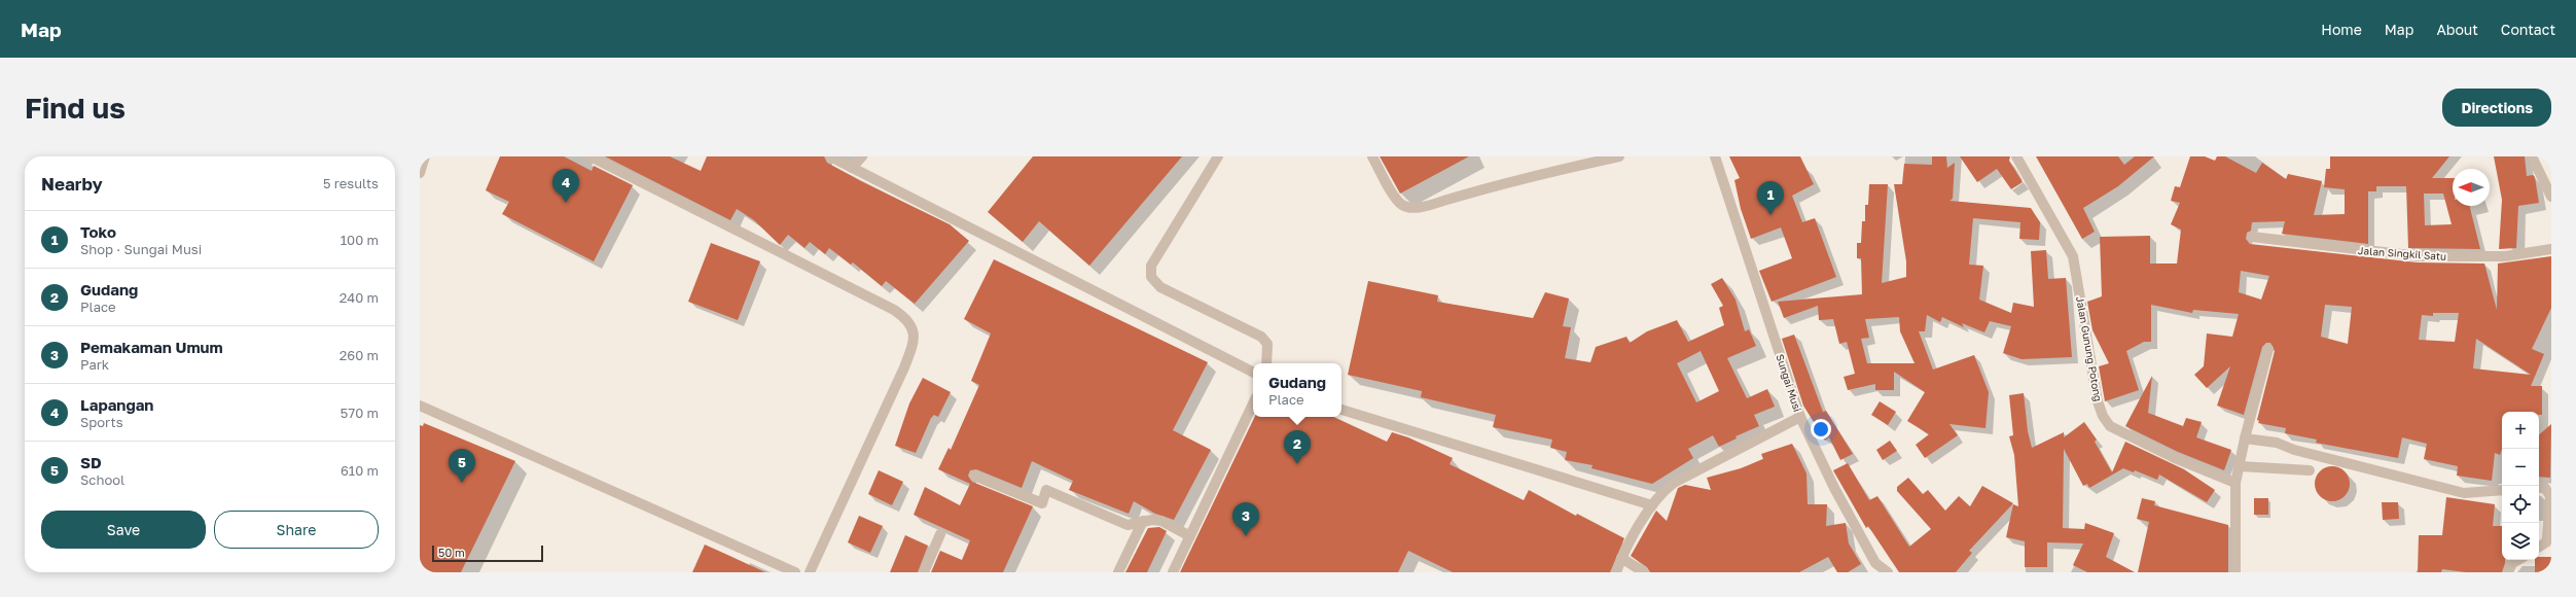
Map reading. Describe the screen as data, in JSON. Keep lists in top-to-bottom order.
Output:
{
  "streets": {
    "street": ["Jalan Singkil Satu", "Jalan Gunung Potong", "Sungai Musi"]
  },
  "scale_bar": "50 m",
  "north": "left",
  "page": {
    "header": "Map",
    "nav": [
      "Home",
      "Map",
      "About",
      "Contact"
    ],
    "buttons": [
      "Directions",
      ["Save", "Share"]
    ],
    "title": "Find us",
    "heading": ["Nearby", "5 results"],
    "pins": [
      "4",
      "1",
      "2",
      "5",
      "3"
    ],
    "list": [
      {
        "mark": "1",
        "name": "Toko",
        "note": "Shop · Sungai Musi",
        "value": "100 m"
      },
      {
        "mark": "2",
        "name": "Gudang",
        "note": "Place",
        "value": "240 m"
      },
      {
        "mark": "3",
        "name": "Pemakaman Umum",
        "note": "Park",
        "value": "260 m"
      },
      {
        "mark": "4",
        "name": "Lapangan",
        "note": "Sports",
        "value": "570 m"
      },
      {
        "mark": "5",
        "name": "SD",
        "note": "School",
        "value": "610 m"
      }
    ],
    "popup": ["Gudang", "Place"],
    "map_buttons": ["+", "−"],
    "scale": "50 m"
  }
}
